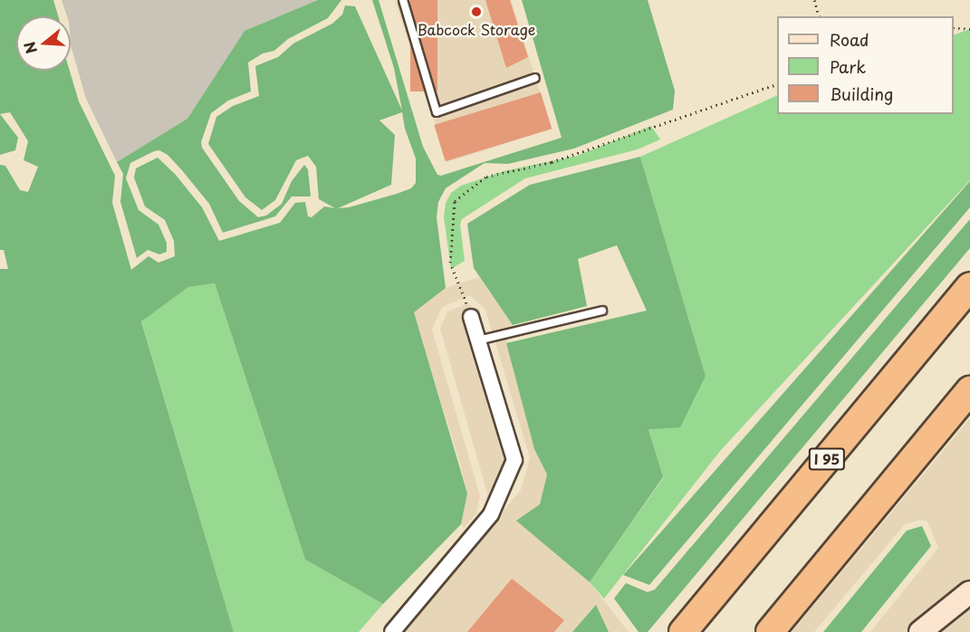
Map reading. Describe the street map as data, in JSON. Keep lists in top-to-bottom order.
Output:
{
  "streets": {
    "highway": ["I 95"]
  },
  "places": ["Babcock Storage"],
  "legend": ["Road", "Park", "Building"],
  "north": "left"
}
